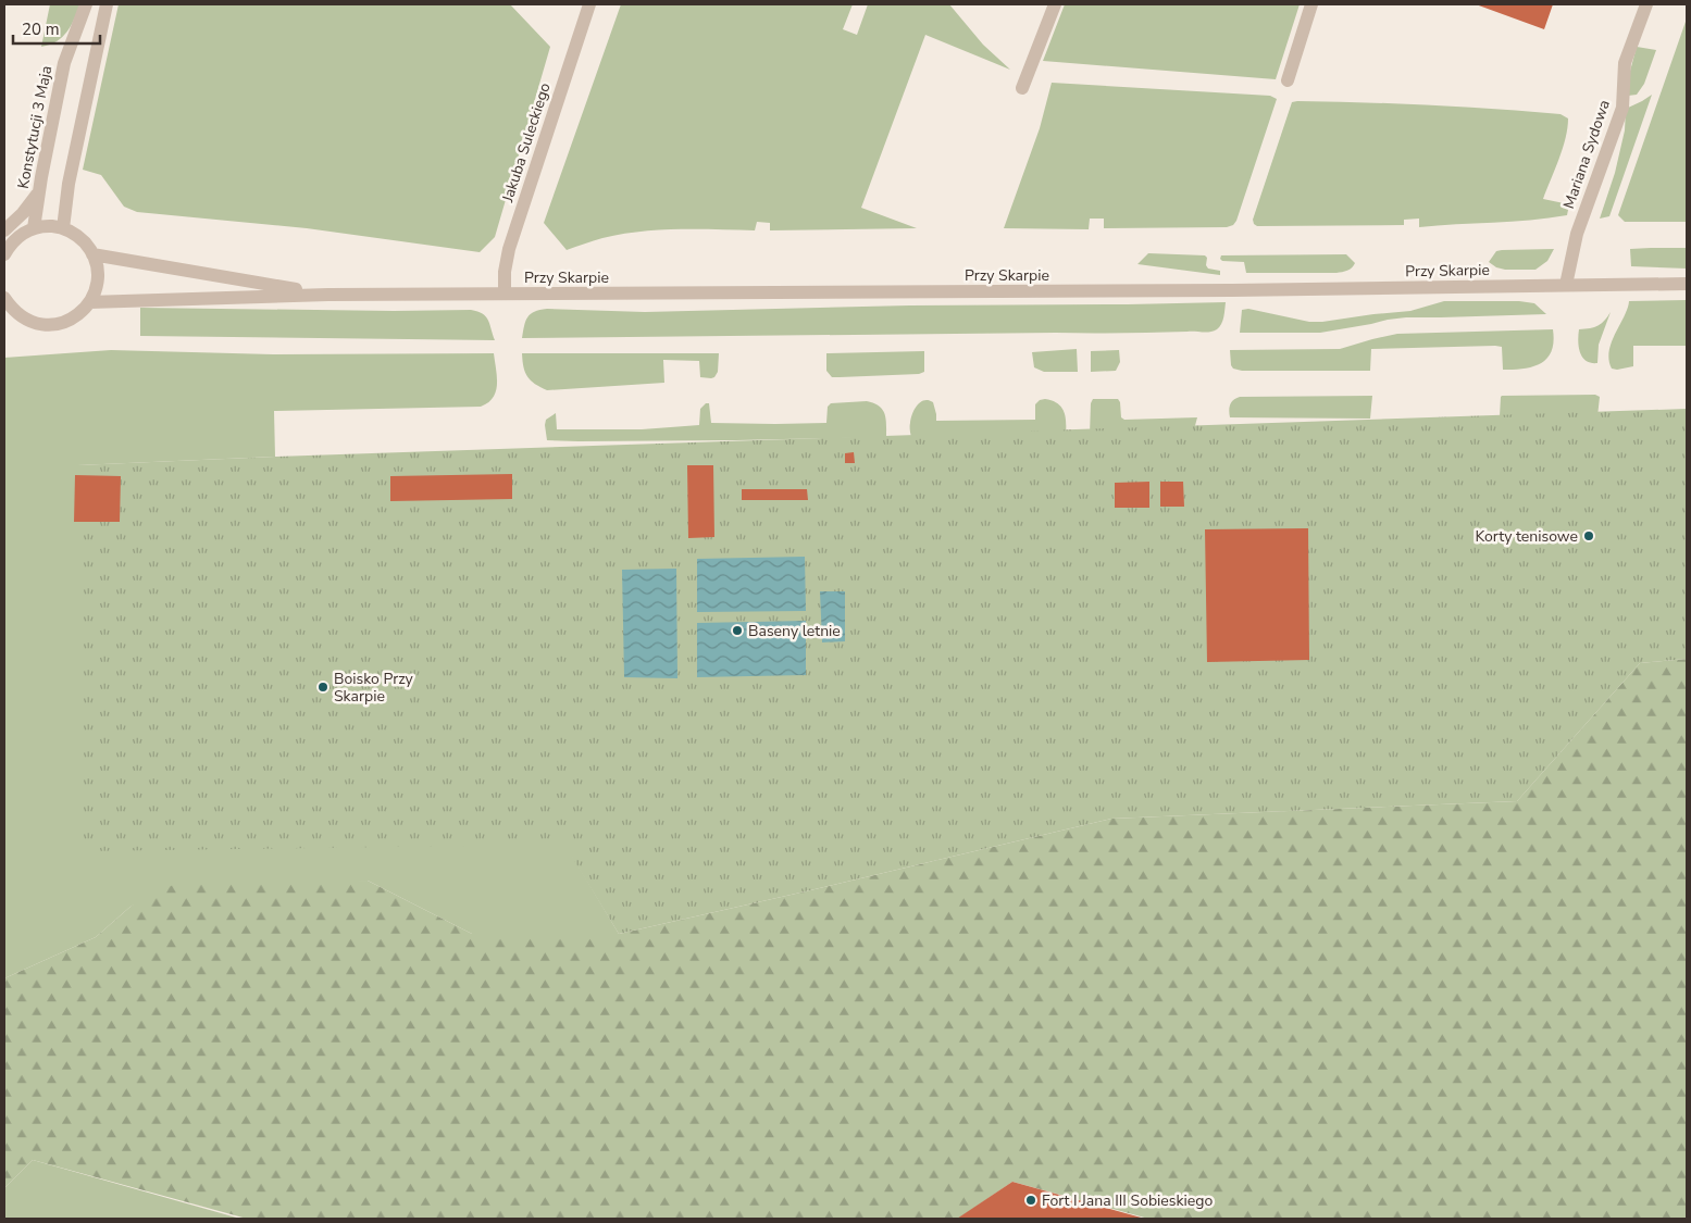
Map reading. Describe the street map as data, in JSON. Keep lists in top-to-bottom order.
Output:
{
  "streets": {
    "street": [
      "Konstytucji 3 Maja",
      "Jakuba Suleckiego",
      "Mariana Sydowa",
      "Przy Skarpie"
    ]
  },
  "crossings": [
    ["Jakuba Suleckiego", "Przy Skarpie"],
    ["Mariana Sydowa", "Przy Skarpie"]
  ],
  "places": [
    "Korty tenisowe",
    "Baseny letnie",
    "Boisko Przy Skarpie",
    "Fort I Jana III Sobieskiego"
  ],
  "scale_bar": "20 m"
}
